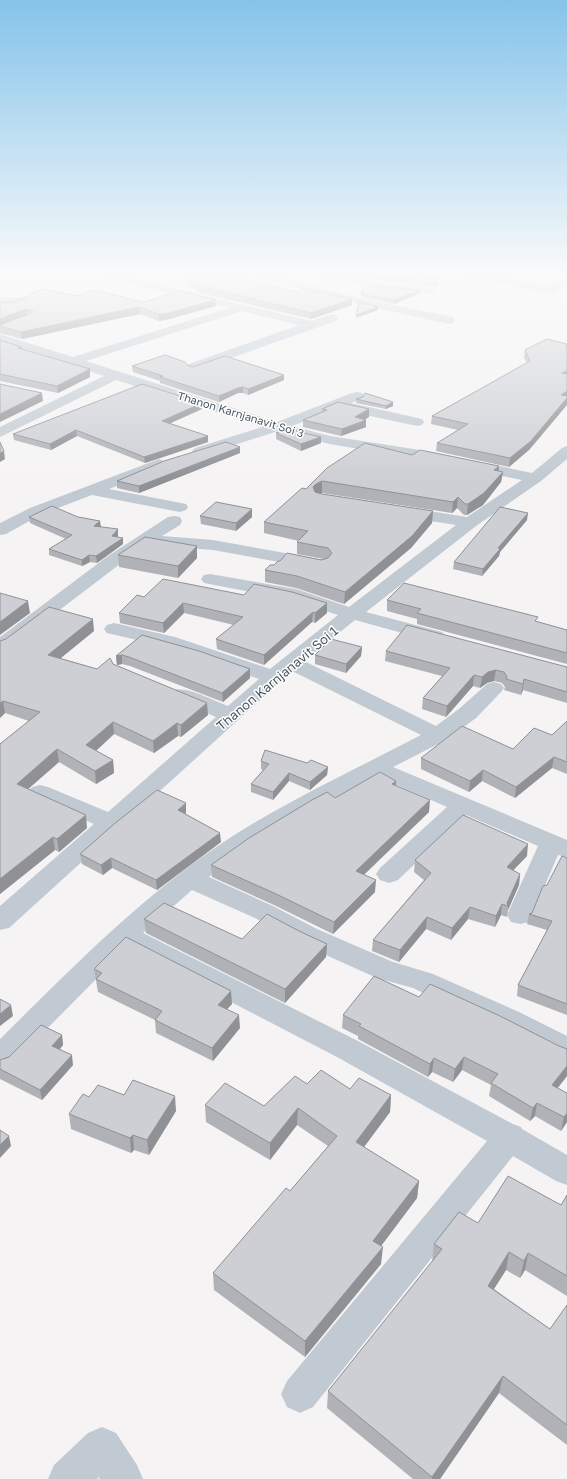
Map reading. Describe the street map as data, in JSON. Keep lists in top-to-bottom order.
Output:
{
  "streets": {
    "street": ["Thanon Karnjanavit Soi 3", "Thanon Karnjanavit Soi 1"]
  },
  "crossings": [
    ["Thanon Karnjanavit Soi 3", "Thanon Karnjanavit Soi 1"]
  ]
}
